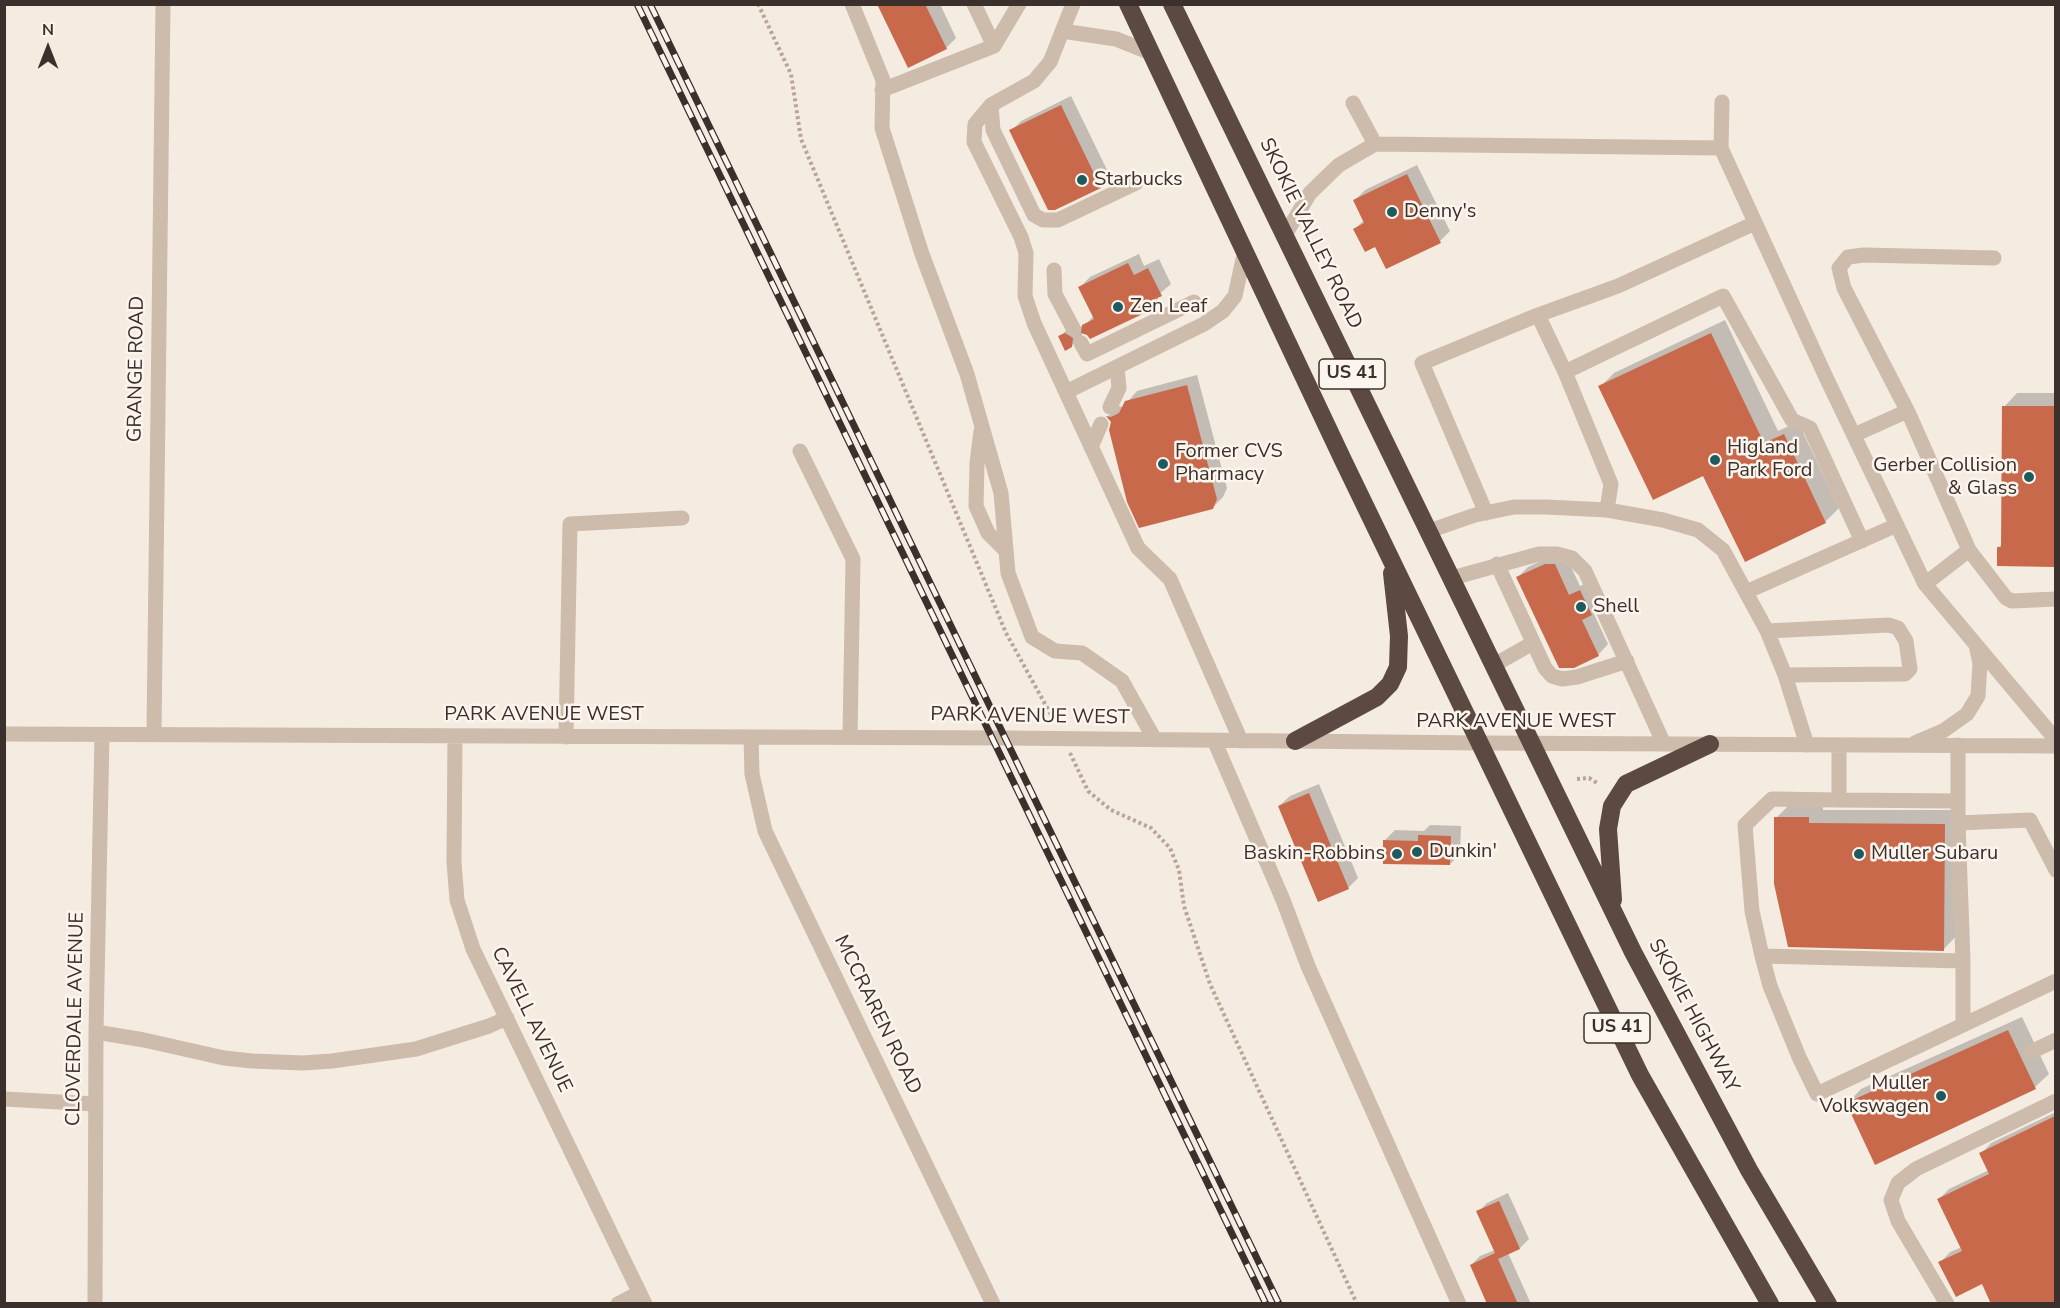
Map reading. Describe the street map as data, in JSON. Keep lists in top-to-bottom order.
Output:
{
  "streets": {
    "highway": ["SKOKIE VALLEY ROAD", "US 41", "SKOKIE HIGHWAY"],
    "street": [
      "GRANGE ROAD",
      "PARK AVENUE WEST",
      "MCCRAREN ROAD",
      "CLOVERDALE AVENUE",
      "CAVELL AVENUE"
    ]
  },
  "crossings": [
    ["SKOKIE VALLEY ROAD", "PARK AVENUE WEST"],
    ["SKOKIE VALLEY ROAD", "SKOKIE HIGHWAY"],
    ["GRANGE ROAD", "PARK AVENUE WEST"],
    ["US 41", "PARK AVENUE WEST"],
    ["PARK AVENUE WEST", "MCCRAREN ROAD"],
    ["PARK AVENUE WEST", "SKOKIE HIGHWAY"],
    ["PARK AVENUE WEST", "CLOVERDALE AVENUE"],
    ["PARK AVENUE WEST", "CAVELL AVENUE"]
  ],
  "places": [
    "Starbucks",
    "Denny's",
    "Zen Leaf",
    "Higland Park Ford",
    "Former CVS Pharmacy",
    "Gerber Collision & Glass",
    "Shell",
    "Dunkin'",
    "Baskin-Robbins",
    "Muller Subaru",
    "Muller Volkswagen"
  ],
  "north": "top"
}
